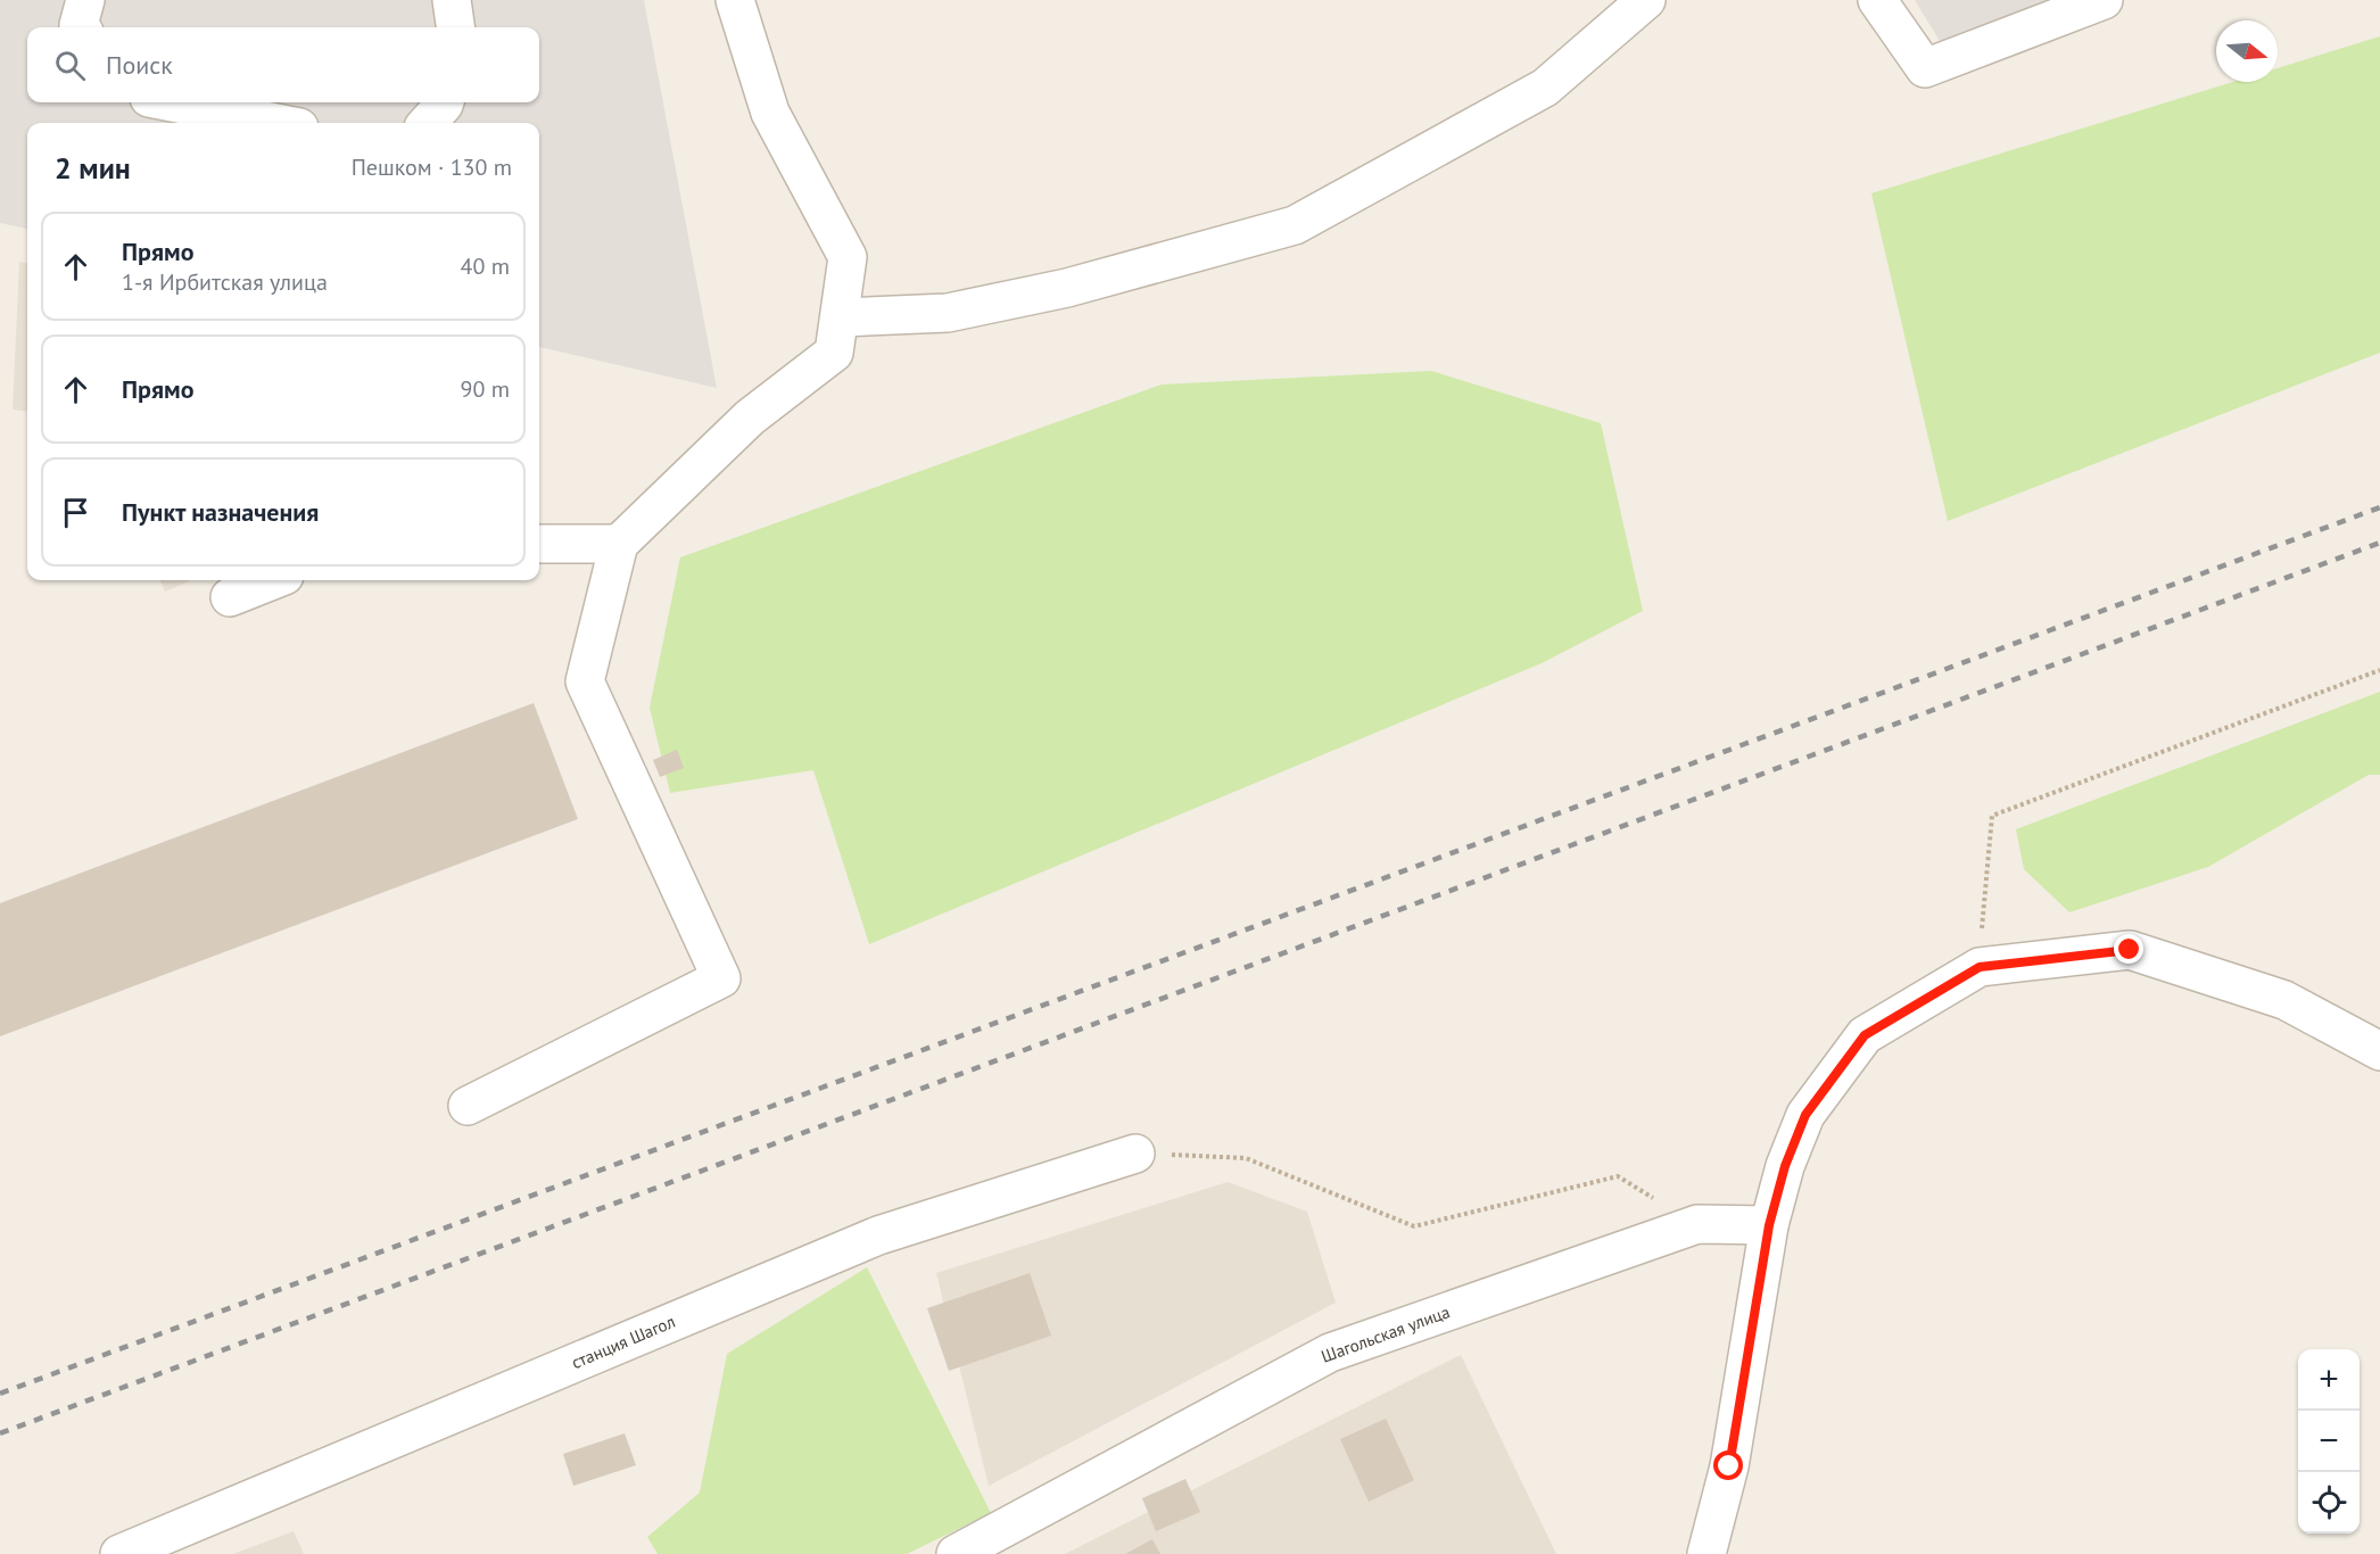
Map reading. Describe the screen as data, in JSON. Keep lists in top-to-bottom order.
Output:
{
  "streets": {
    "street": ["Шагольская улица", "станция Шагол"]
  },
  "north": "right",
  "page": {
    "search": "Поиск",
    "heading": ["2 мин", "Пешком · 130 m"],
    "list": [
      ["Прямо", "1-я Ирбитская улица", "40 m"],
      ["Прямо", "90 m"],
      "Пункт назначения"
    ],
    "map_buttons": ["+", "−"]
  }
}
